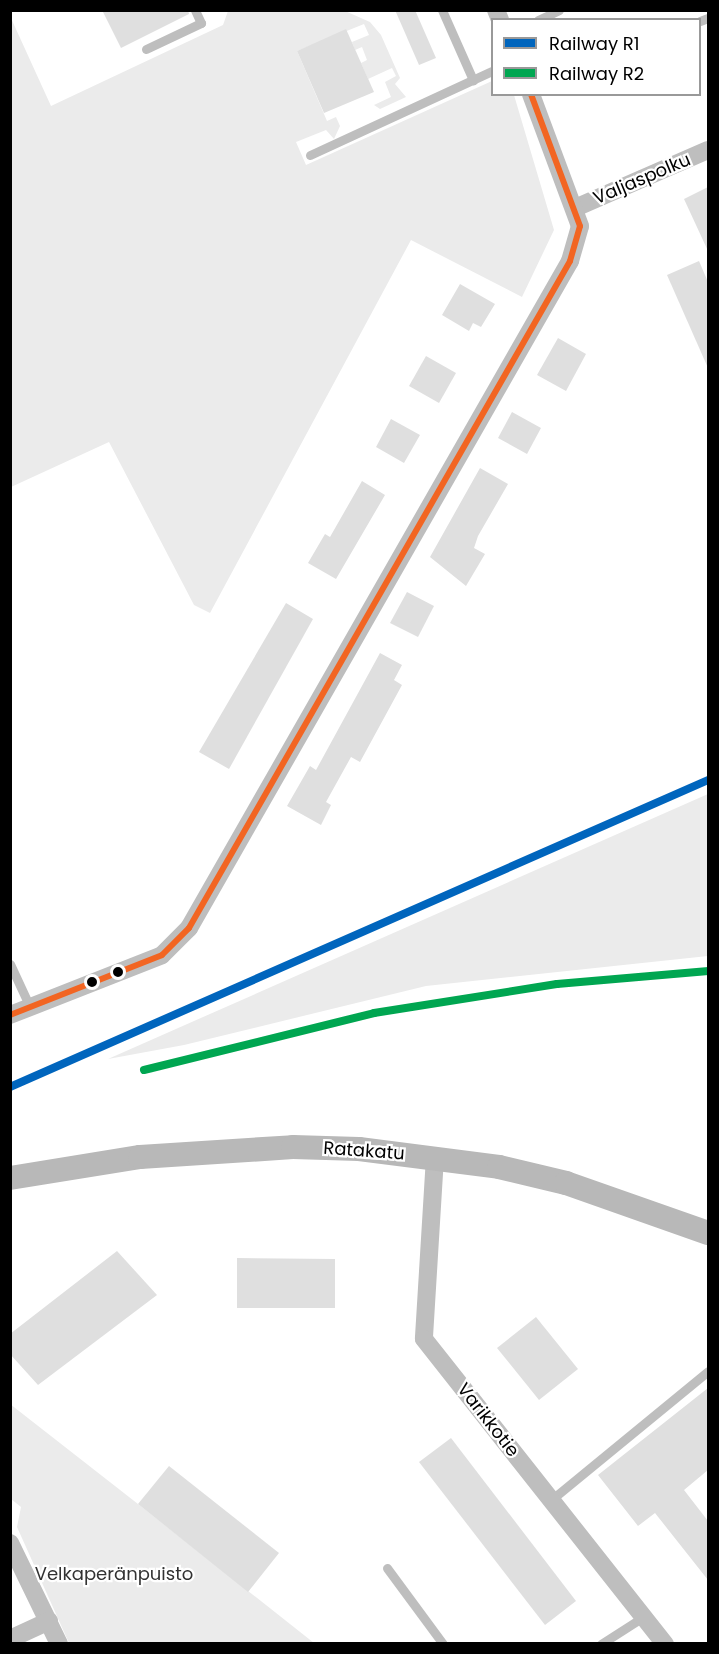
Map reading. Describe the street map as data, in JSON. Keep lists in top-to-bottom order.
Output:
{
  "streets": {
    "main road": ["Ratakatu"],
    "street": ["Valjaspolku", "Varikkotie"]
  },
  "crossings": [
    ["Ratakatu", "Varikkotie"]
  ],
  "parks": ["Velkaperänpuisto"],
  "lines": ["rail line R1", "rail line R2"],
  "legend": ["Railway R1", "Railway R2"]
}
